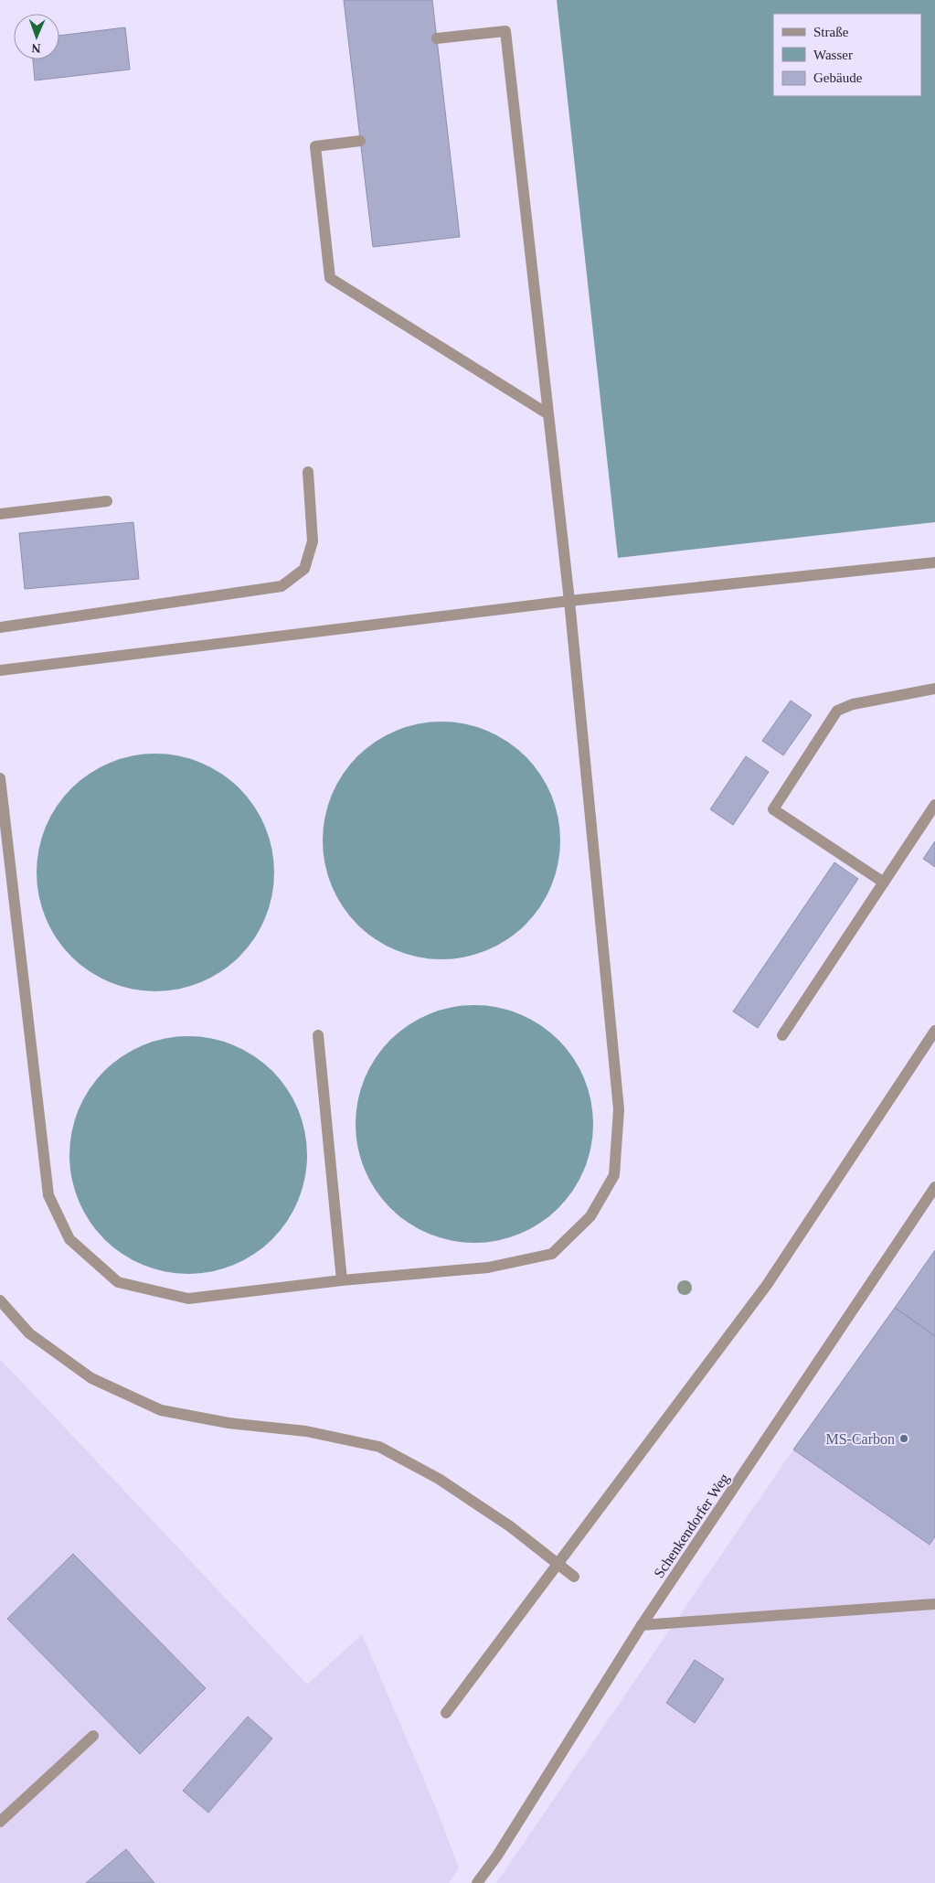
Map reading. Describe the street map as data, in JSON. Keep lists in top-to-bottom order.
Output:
{
  "streets": {
    "street": ["Schenkendorfer Weg"]
  },
  "places": ["MS-Carbon"],
  "legend": ["Straße", "Wasser", "Gebäude"],
  "north": "bottom"
}
